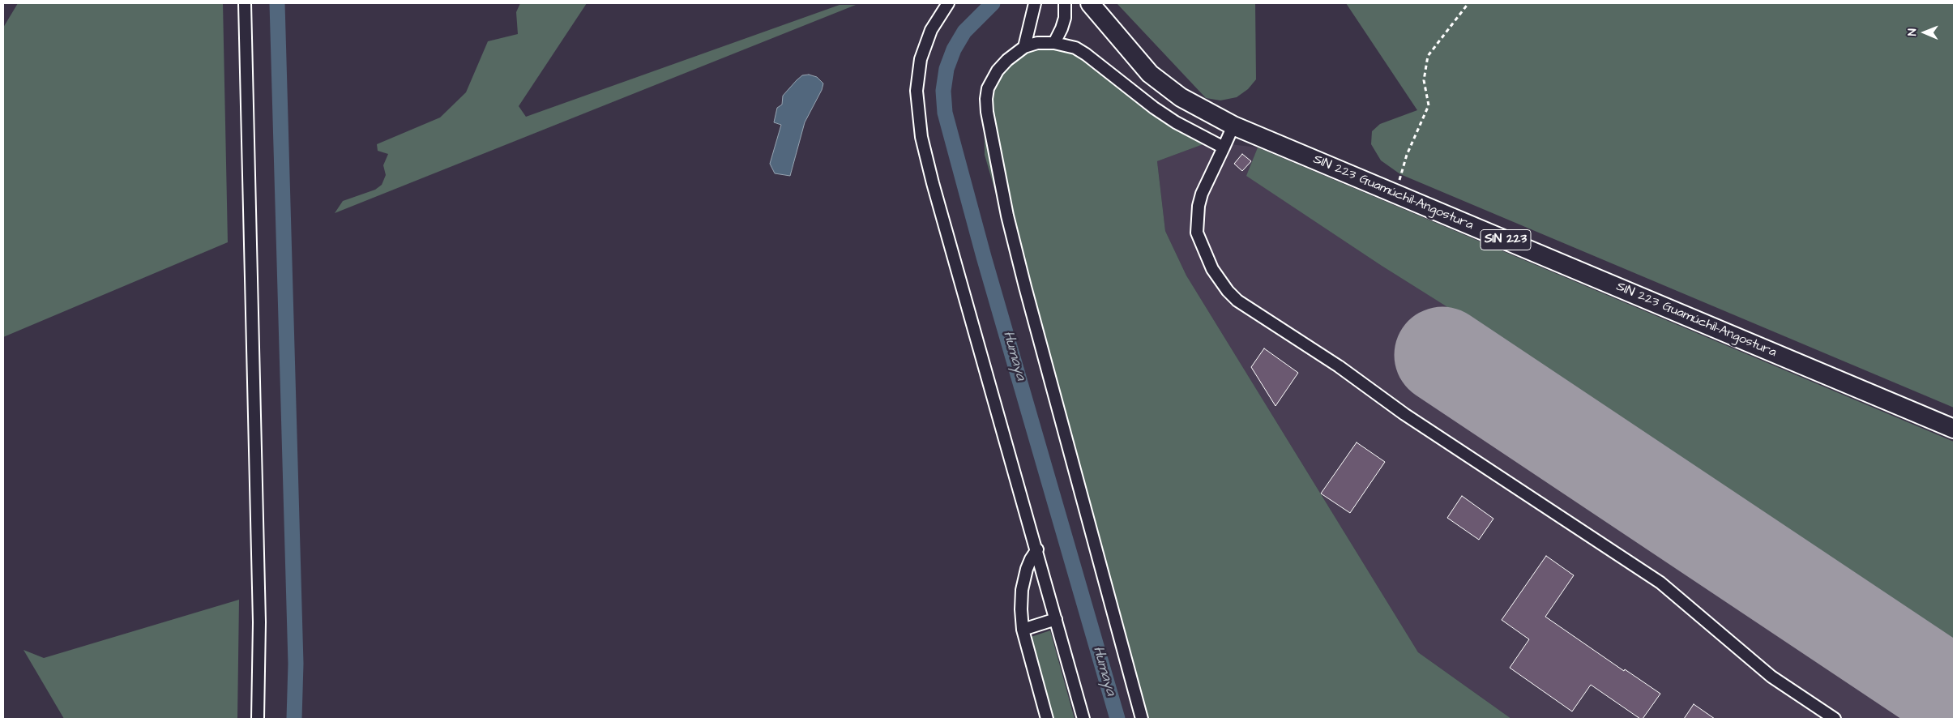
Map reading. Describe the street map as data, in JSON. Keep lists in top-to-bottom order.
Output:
{
  "streets": {
    "main road": ["SIN 223 Guamúchil-Angostura", "SIN 223"]
  },
  "water": ["Humaya"],
  "north": "left"
}
